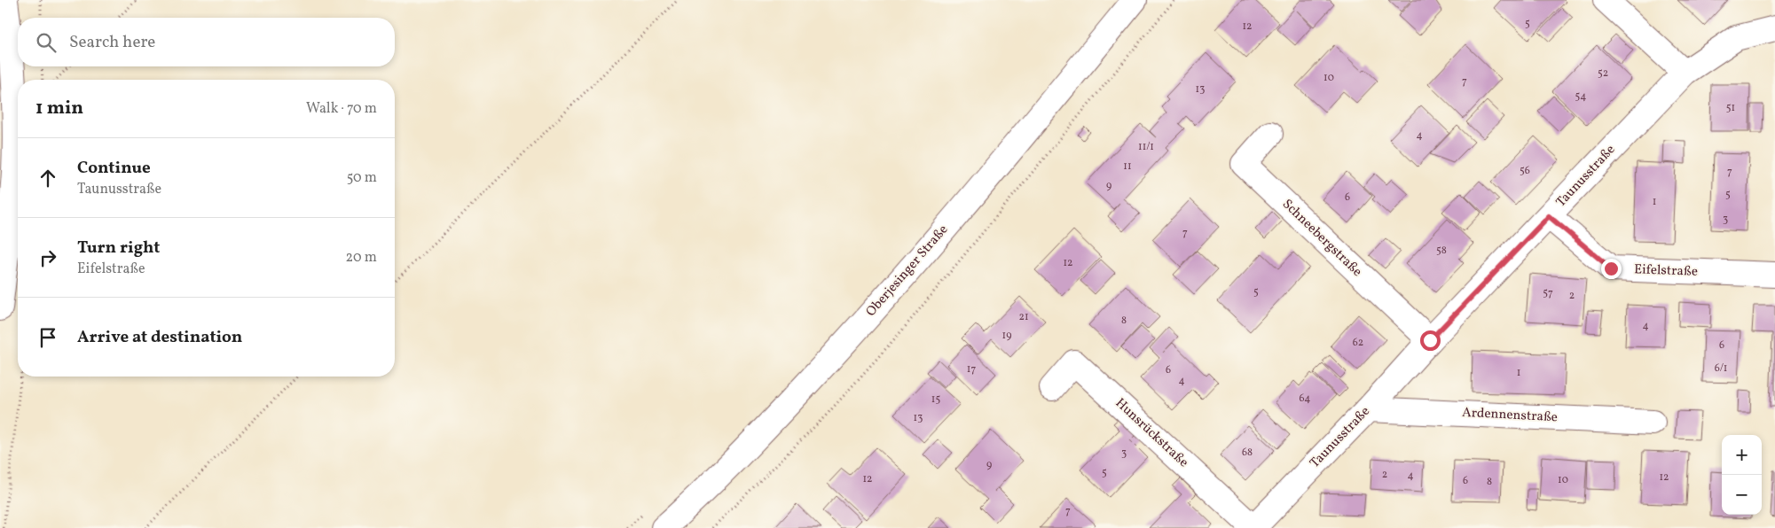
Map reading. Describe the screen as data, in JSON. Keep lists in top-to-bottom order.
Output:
{
  "streets": {
    "street": [
      "Taunusstraße",
      "Schneebergstraße",
      "Oberjesinger Straße",
      "Eifelstraße",
      "Ardennenstraße",
      "Hunsrückstraße"
    ]
  },
  "crossings": [
    ["Taunusstraße", "Schneebergstraße"],
    ["Taunusstraße", "Eifelstraße"],
    ["Taunusstraße", "Ardennenstraße"],
    ["Taunusstraße", "Hunsrückstraße"]
  ],
  "house_numbers": [
    "5",
    "12",
    "52",
    "10",
    "7",
    "13",
    "54",
    "51",
    "4",
    "11/1",
    "11",
    "56",
    "7",
    "9",
    "5",
    "6",
    "1",
    "3",
    "7",
    "58",
    "12",
    "5",
    "57",
    "2",
    "21",
    "8",
    "4",
    "19",
    "62",
    "6",
    "6/1",
    "17",
    "6",
    "1",
    "4",
    "64",
    "15",
    "13",
    "68",
    "3",
    "9",
    "5",
    "2",
    "4",
    "12",
    "12",
    "10",
    "6",
    "8",
    "7"
  ],
  "page": {
    "search": "Search here",
    "heading": ["1 min", "Walk · 70 m"],
    "list": [
      ["Continue", "Taunusstraße", "50 m"],
      ["Turn right", "Eifelstraße", "20 m"],
      "Arrive at destination"
    ],
    "map_buttons": ["+", "−"]
  }
}
